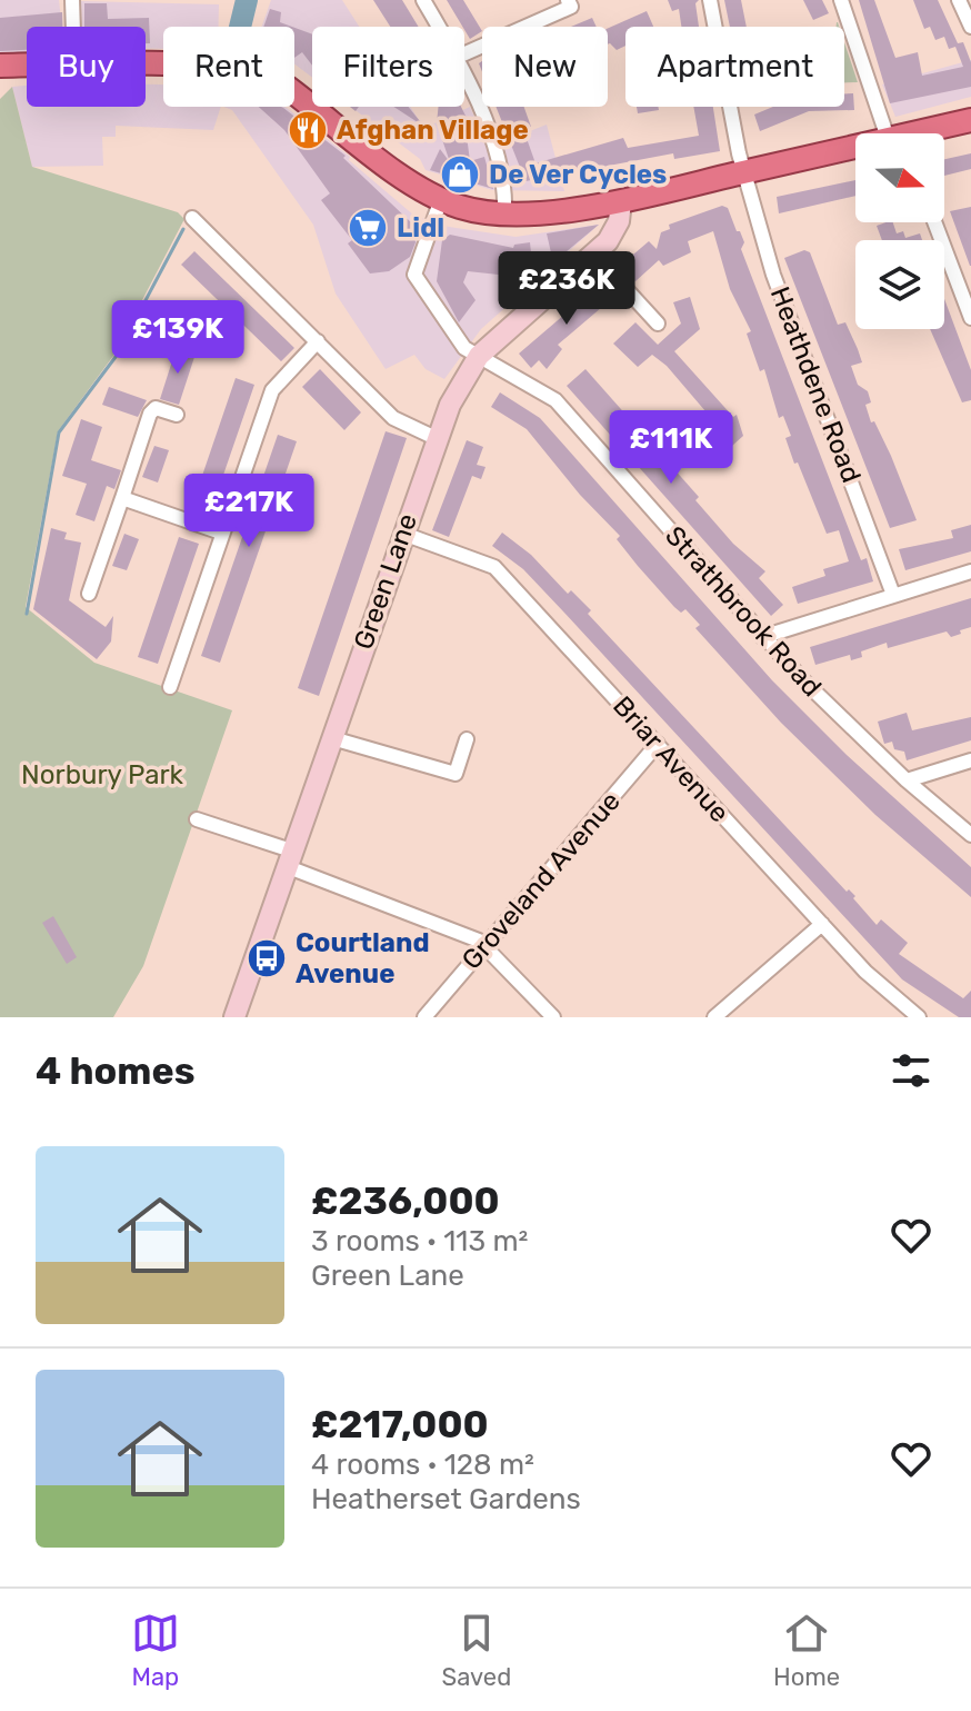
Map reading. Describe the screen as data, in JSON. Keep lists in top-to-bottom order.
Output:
{
  "streets": {
    "main road": ["Green Lane"],
    "street": [
      "Heathdene Road",
      "Strathbrook Road",
      "Briar Avenue",
      "Groveland Avenue"
    ]
  },
  "crossings": [
    ["Green Lane", "Strathbrook Road"],
    ["Green Lane", "Briar Avenue"],
    ["Briar Avenue", "Groveland Avenue"]
  ],
  "parks": ["Norbury Park"],
  "places": {
    "restaurant": ["Afghan Village"],
    "shop": ["De Ver Cycles"],
    "supermarket": ["Lidl"],
    "bus stop": ["Courtland Avenue"]
  },
  "north": "right",
  "page": {
    "chip": [
      "Buy",
      "Rent",
      "Filters",
      "New",
      "Apartment"
    ],
    "price": [
      "£236K",
      "£139K",
      "£111K",
      "£217K"
    ],
    "heading": "4 homes",
    "list": [
      {
        "name": "£236,000",
        "note": "3 rooms · 113 m² · Green Lane"
      },
      {
        "name": "£217,000",
        "note": "4 rooms · 128 m² · Heatherset Gardens"
      }
    ],
    "tabs": ["Map", "Saved", "Home"]
  }
}
